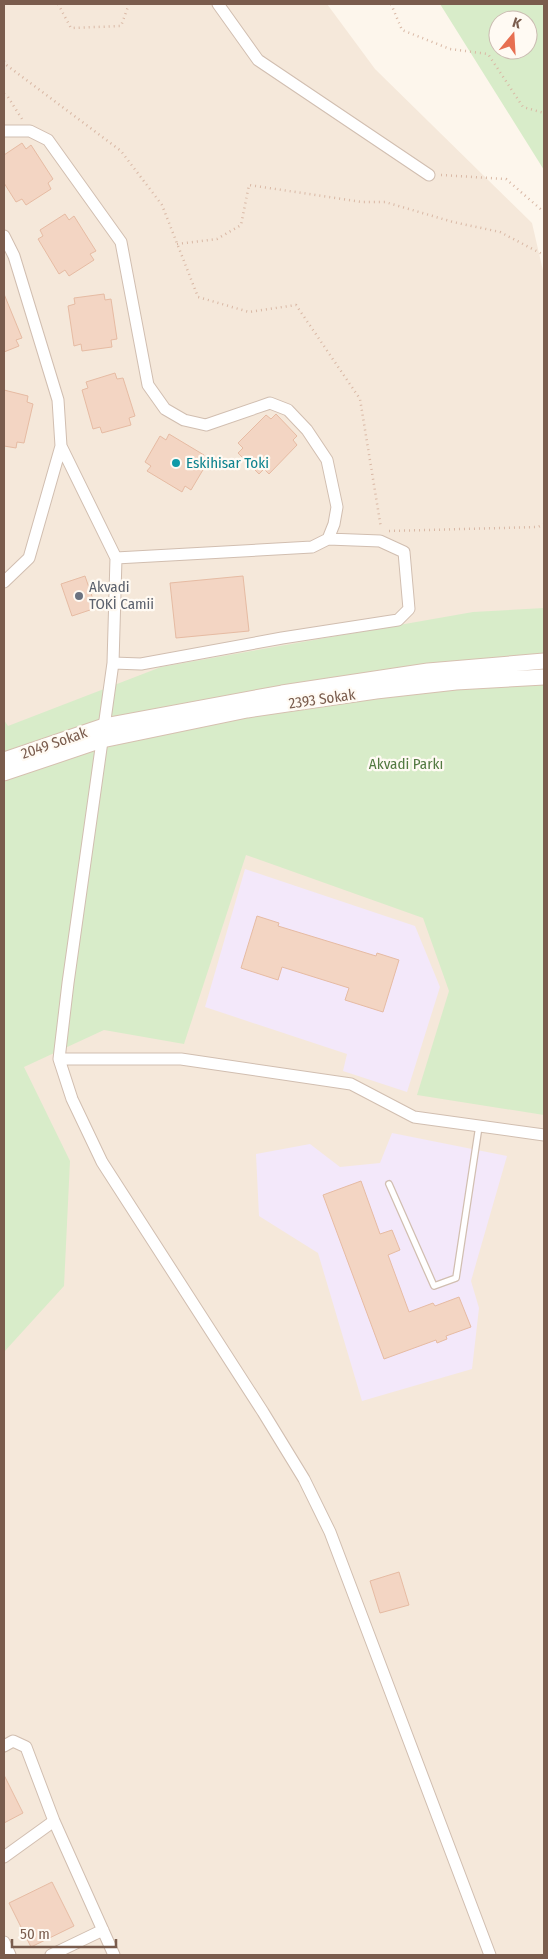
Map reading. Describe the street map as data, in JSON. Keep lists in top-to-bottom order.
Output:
{
  "streets": {
    "main road": ["2393 Sokak", "2049 Sokak"]
  },
  "crossings": [
    ["2393 Sokak", "2049 Sokak"]
  ],
  "parks": ["Akvadi Parkı"],
  "places": ["Eskihisar Toki", "Akvadi TOKİ Camii"],
  "scale_bar": "50 m",
  "north": "top"
}
